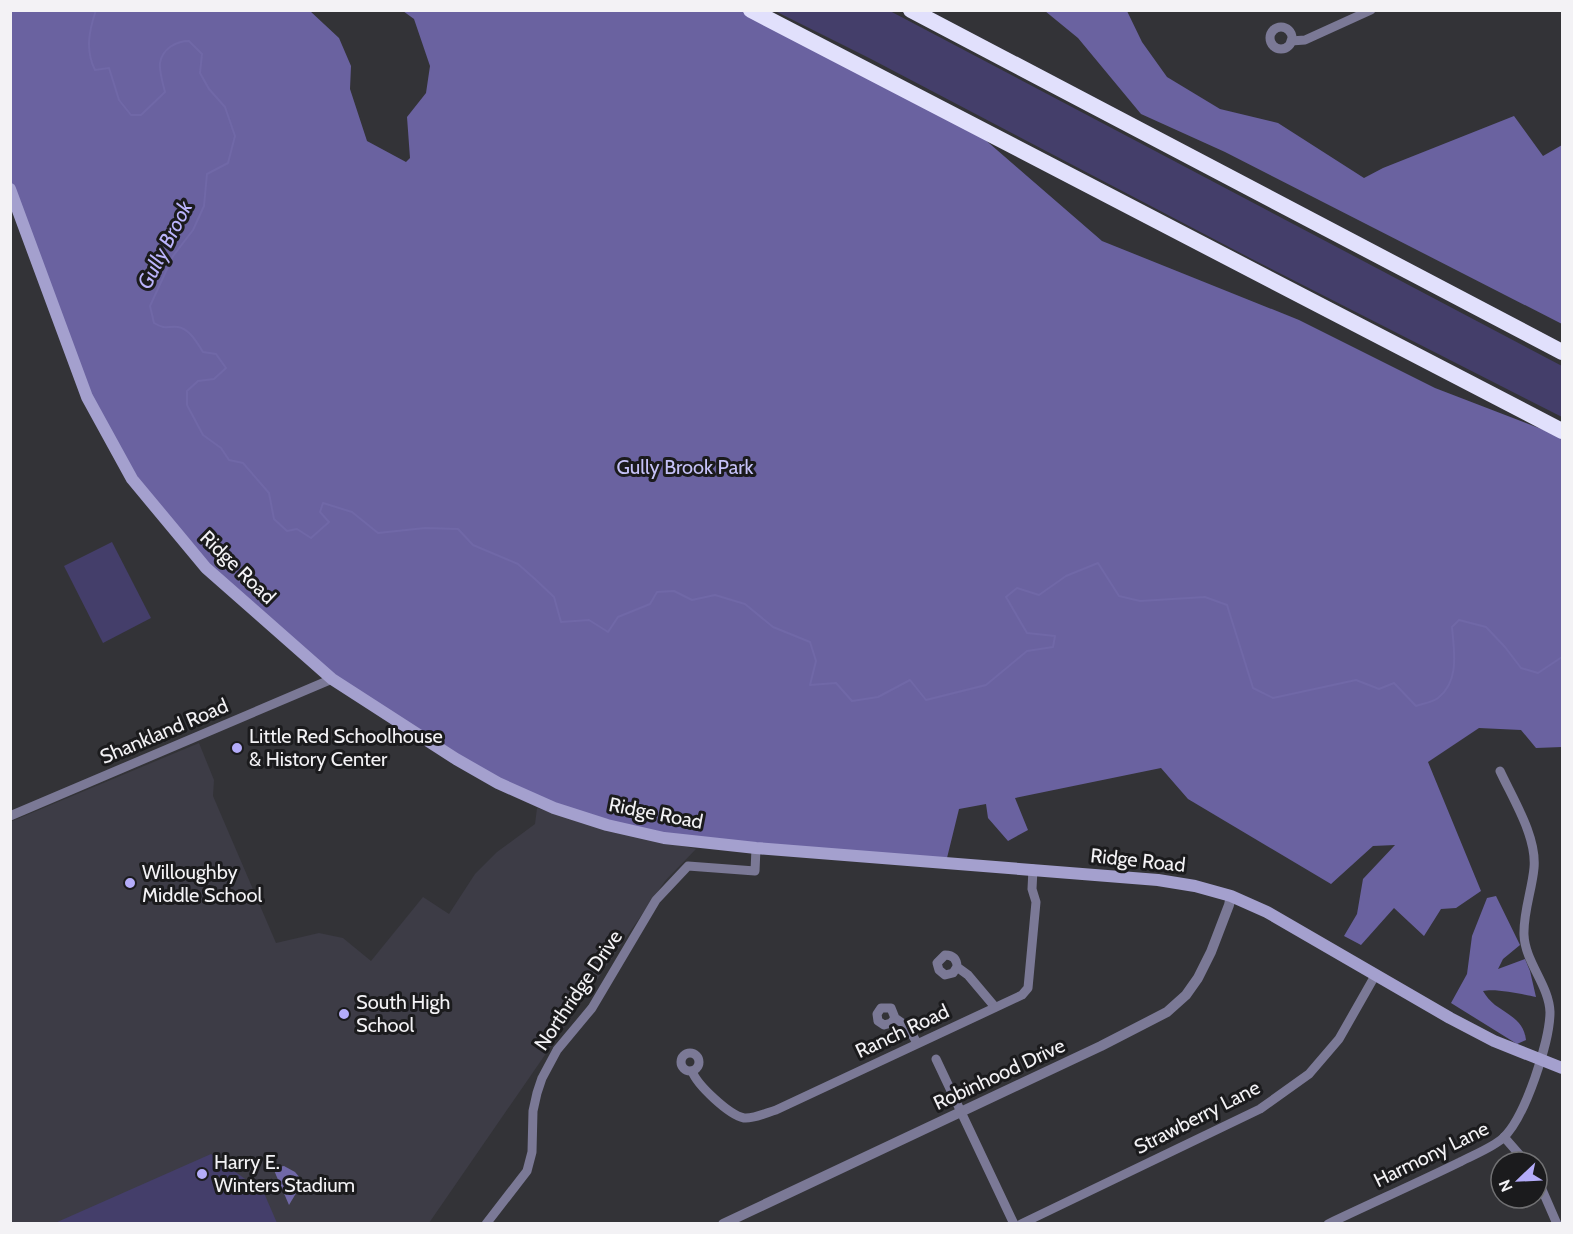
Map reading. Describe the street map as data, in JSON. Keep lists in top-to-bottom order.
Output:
{
  "streets": {
    "main road": ["Ridge Road"],
    "street": [
      "Shankland Road",
      "Northridge Drive",
      "Ranch Road",
      "Robinhood Drive",
      "Strawberry Lane",
      "Harmony Lane"
    ]
  },
  "crossings": [
    ["Ridge Road", "Shankland Road"],
    ["Ridge Road", "Northridge Drive"],
    ["Ridge Road", "Ranch Road"],
    ["Ridge Road", "Robinhood Drive"],
    ["Ridge Road", "Strawberry Lane"],
    ["Ridge Road", "Harmony Lane"]
  ],
  "water": ["Gully Brook"],
  "parks": ["Gully Brook Park"],
  "places": [
    "Little Red Schoolhouse & History Center",
    "Willoughby Middle School",
    "South High School",
    "Harry E. Winters Stadium"
  ],
  "north": "bottom left"
}
